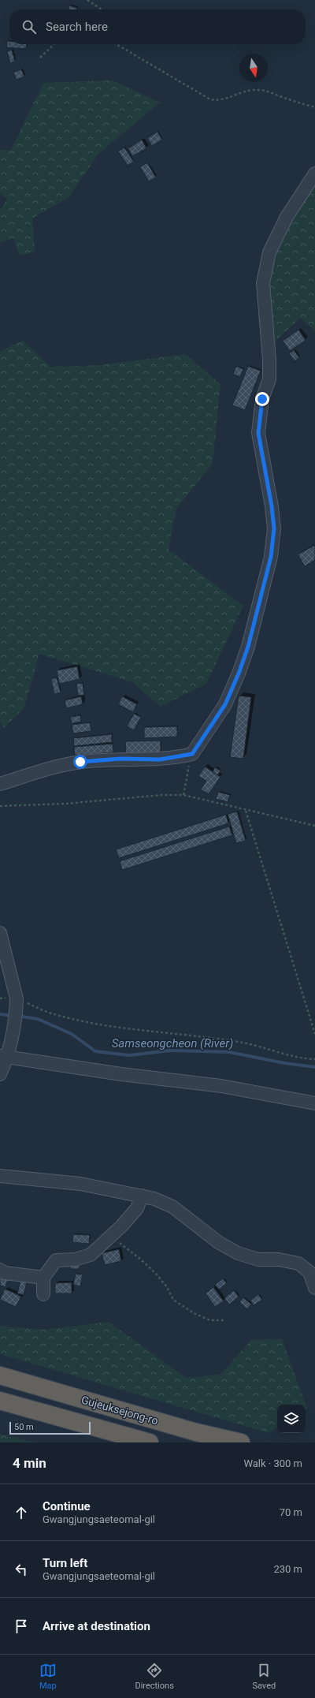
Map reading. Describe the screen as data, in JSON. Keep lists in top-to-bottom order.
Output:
{
  "streets": {
    "highway": ["Gujeuksejong-ro"]
  },
  "water": ["Samseongcheon (River)"],
  "scale_bar": "50 m",
  "north": "bottom",
  "page": {
    "search": "Search here",
    "scale": "50 m",
    "heading": ["4 min", "Walk · 300 m"],
    "list": [
      ["Continue", "Gwangjungsaeteomal-gil", "70 m"],
      ["Turn left", "Gwangjungsaeteomal-gil", "230 m"],
      "Arrive at destination"
    ],
    "nav": ["Map", "Directions", "Saved"]
  }
}
